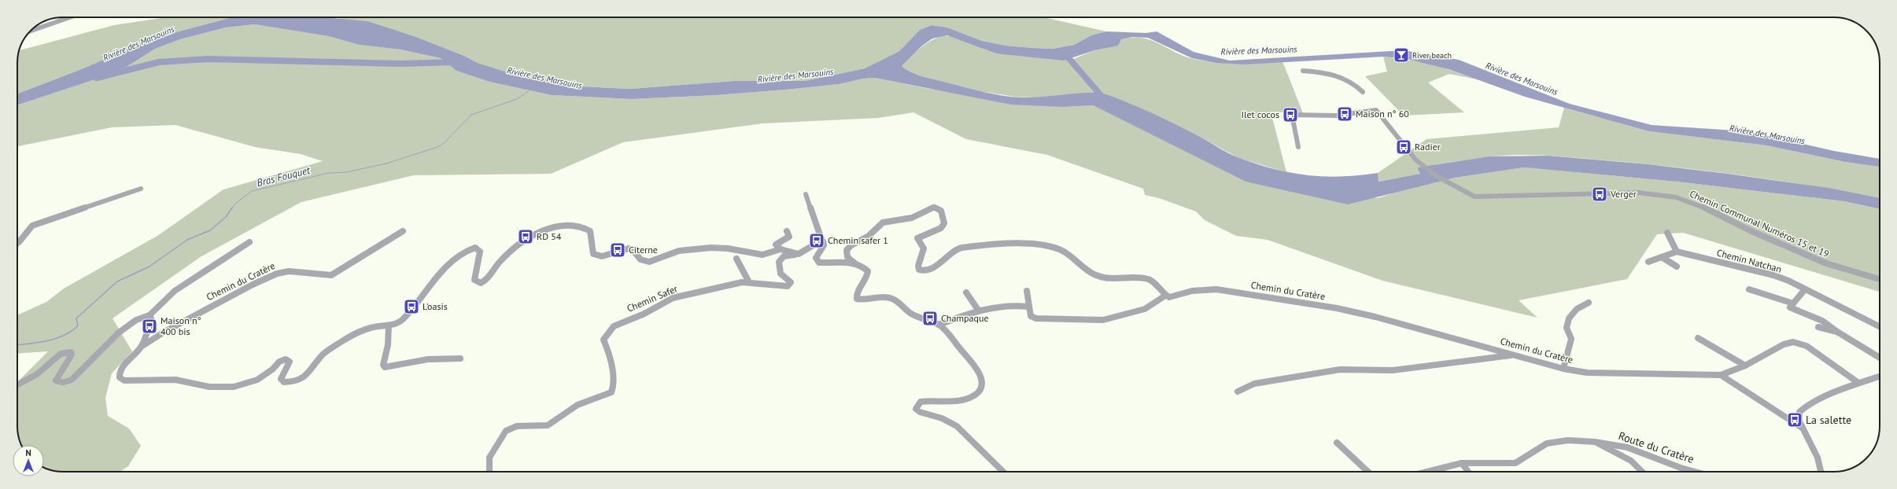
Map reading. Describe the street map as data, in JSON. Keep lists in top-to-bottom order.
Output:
{
  "streets": {
    "street": [
      "Chemin Communal Numéros 15 et 19",
      "Chemin Natchan",
      "Chemin du Cratère",
      "Chemin Safer",
      "Route du Cratère"
    ]
  },
  "water": ["Rivière des Marsouins", "Bras Fouquet"],
  "places": {
    "bar": ["River beach"],
    "bus stop": [
      "Maison n° 60",
      "Ilet cocos",
      "Radier",
      "Verger",
      "RD 54",
      "Chemin safer 1",
      "Citerne",
      "L'oasis",
      "Champaque",
      "Maison n° 400 bis",
      "La salette"
    ]
  },
  "north": "top"
}
